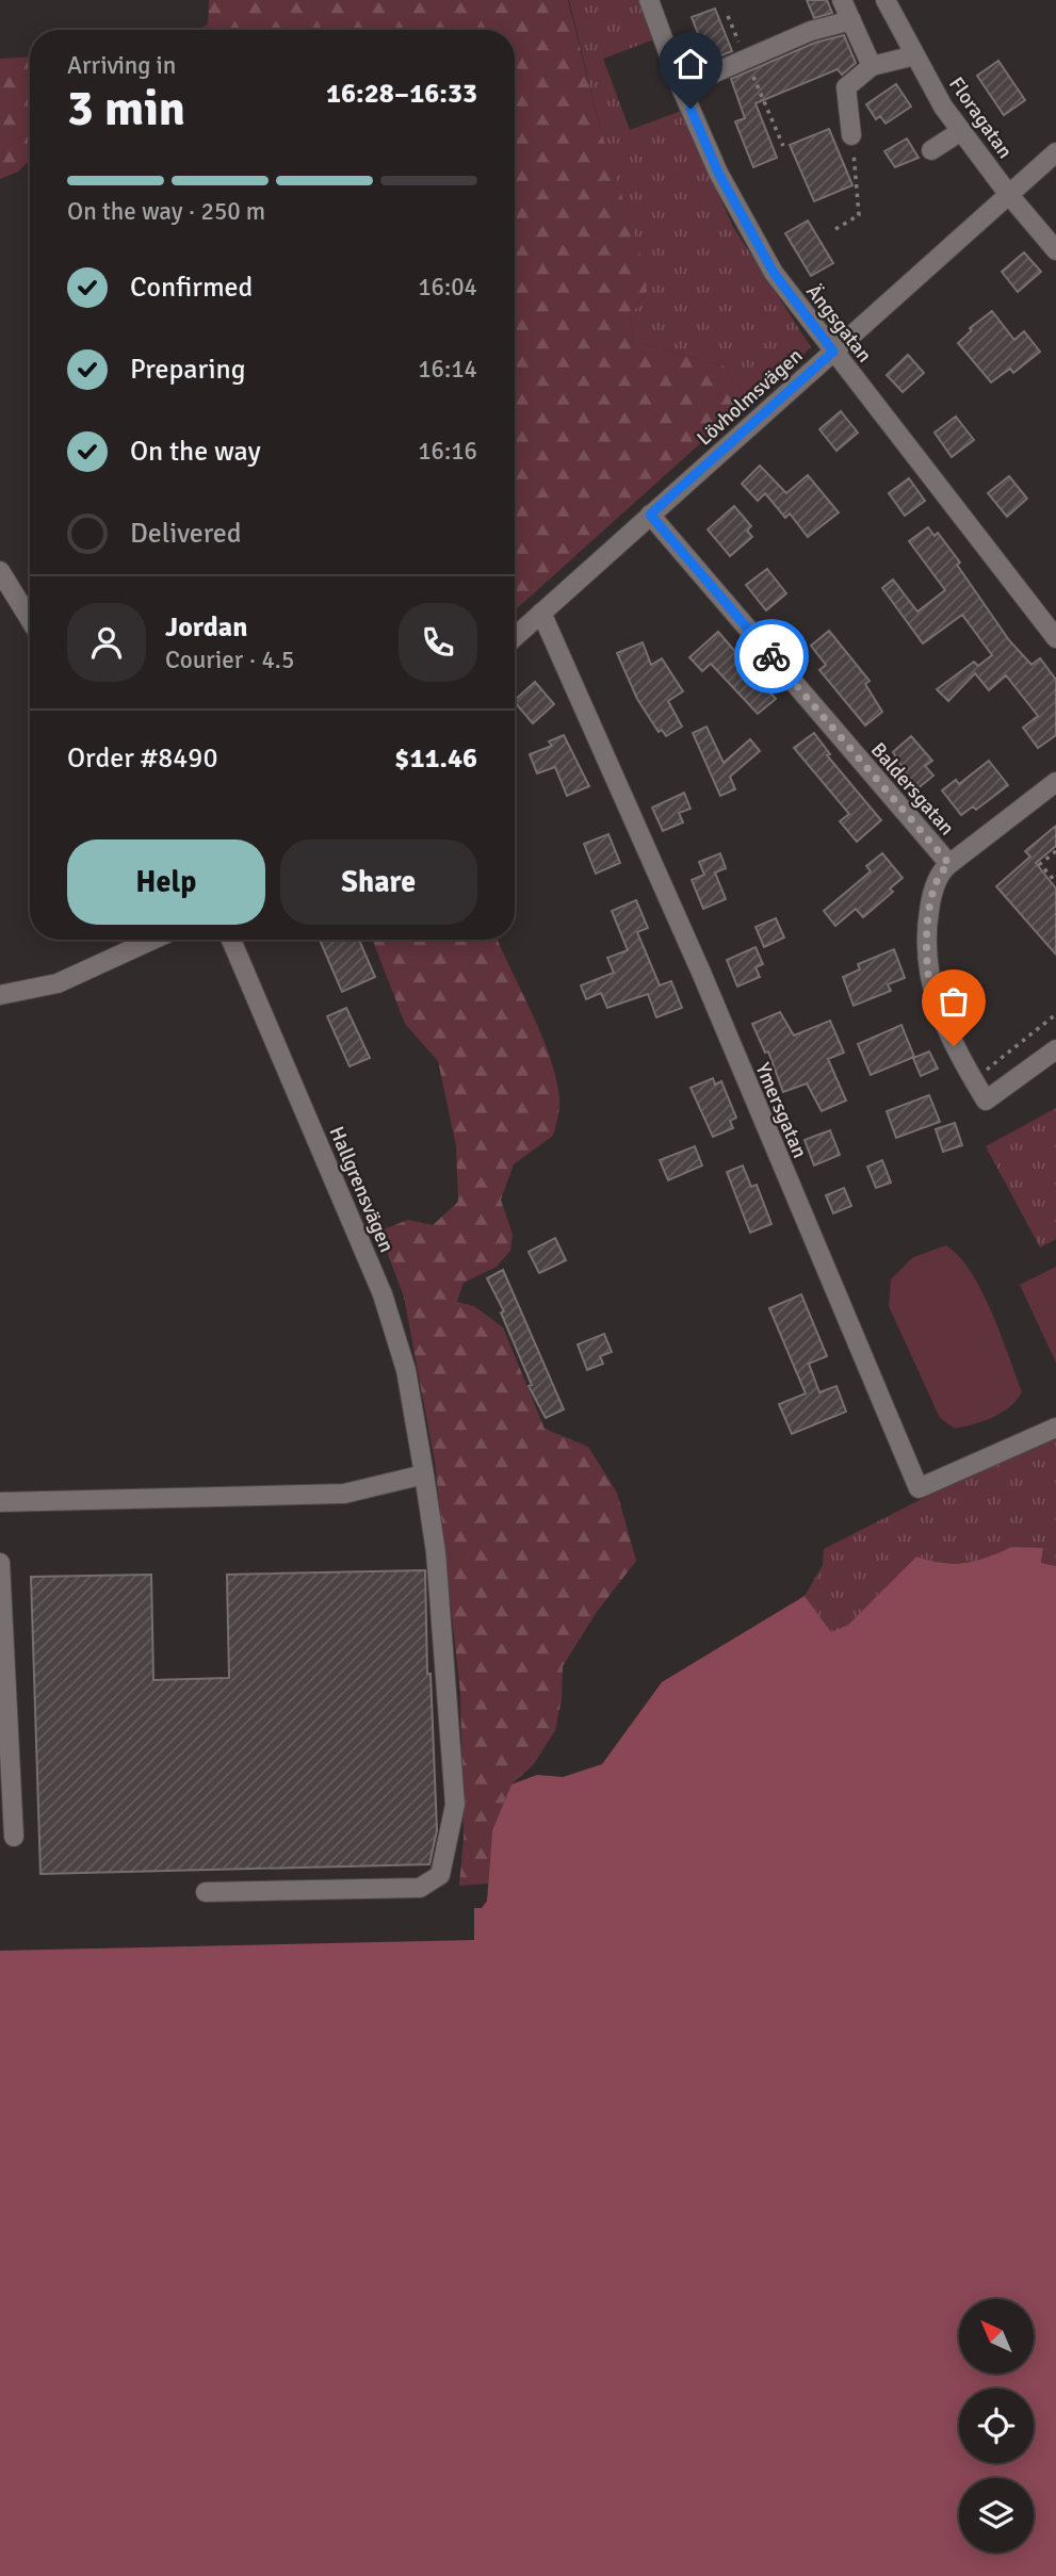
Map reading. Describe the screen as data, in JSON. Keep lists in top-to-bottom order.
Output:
{
  "streets": {
    "street": [
      "Floragatan",
      "Ängsgatan",
      "Lövholmsvägen",
      "Baldersgatan",
      "Ymersgatan",
      "Hallgrensvägen"
    ]
  },
  "crossings": [
    ["Floragatan", "Lövholmsvägen"],
    ["Ängsgatan", "Lövholmsvägen"],
    ["Lövholmsvägen", "Baldersgatan"],
    ["Lövholmsvägen", "Ymersgatan"]
  ],
  "north": "top left",
  "page": {
    "heading": ["3 min", "Arriving in", "16:28–16:33"],
    "panel": [
      "Jordan",
      "Courier · 4.5",
      "Order #8490",
      "$11.46"
    ],
    "bar": "On the way · 250 m",
    "list": [
      ["Confirmed", "16:04"],
      ["Preparing", "16:14"],
      ["On the way", "16:16"],
      "Delivered"
    ],
    "buttons": ["Help", "Share"]
  }
}
